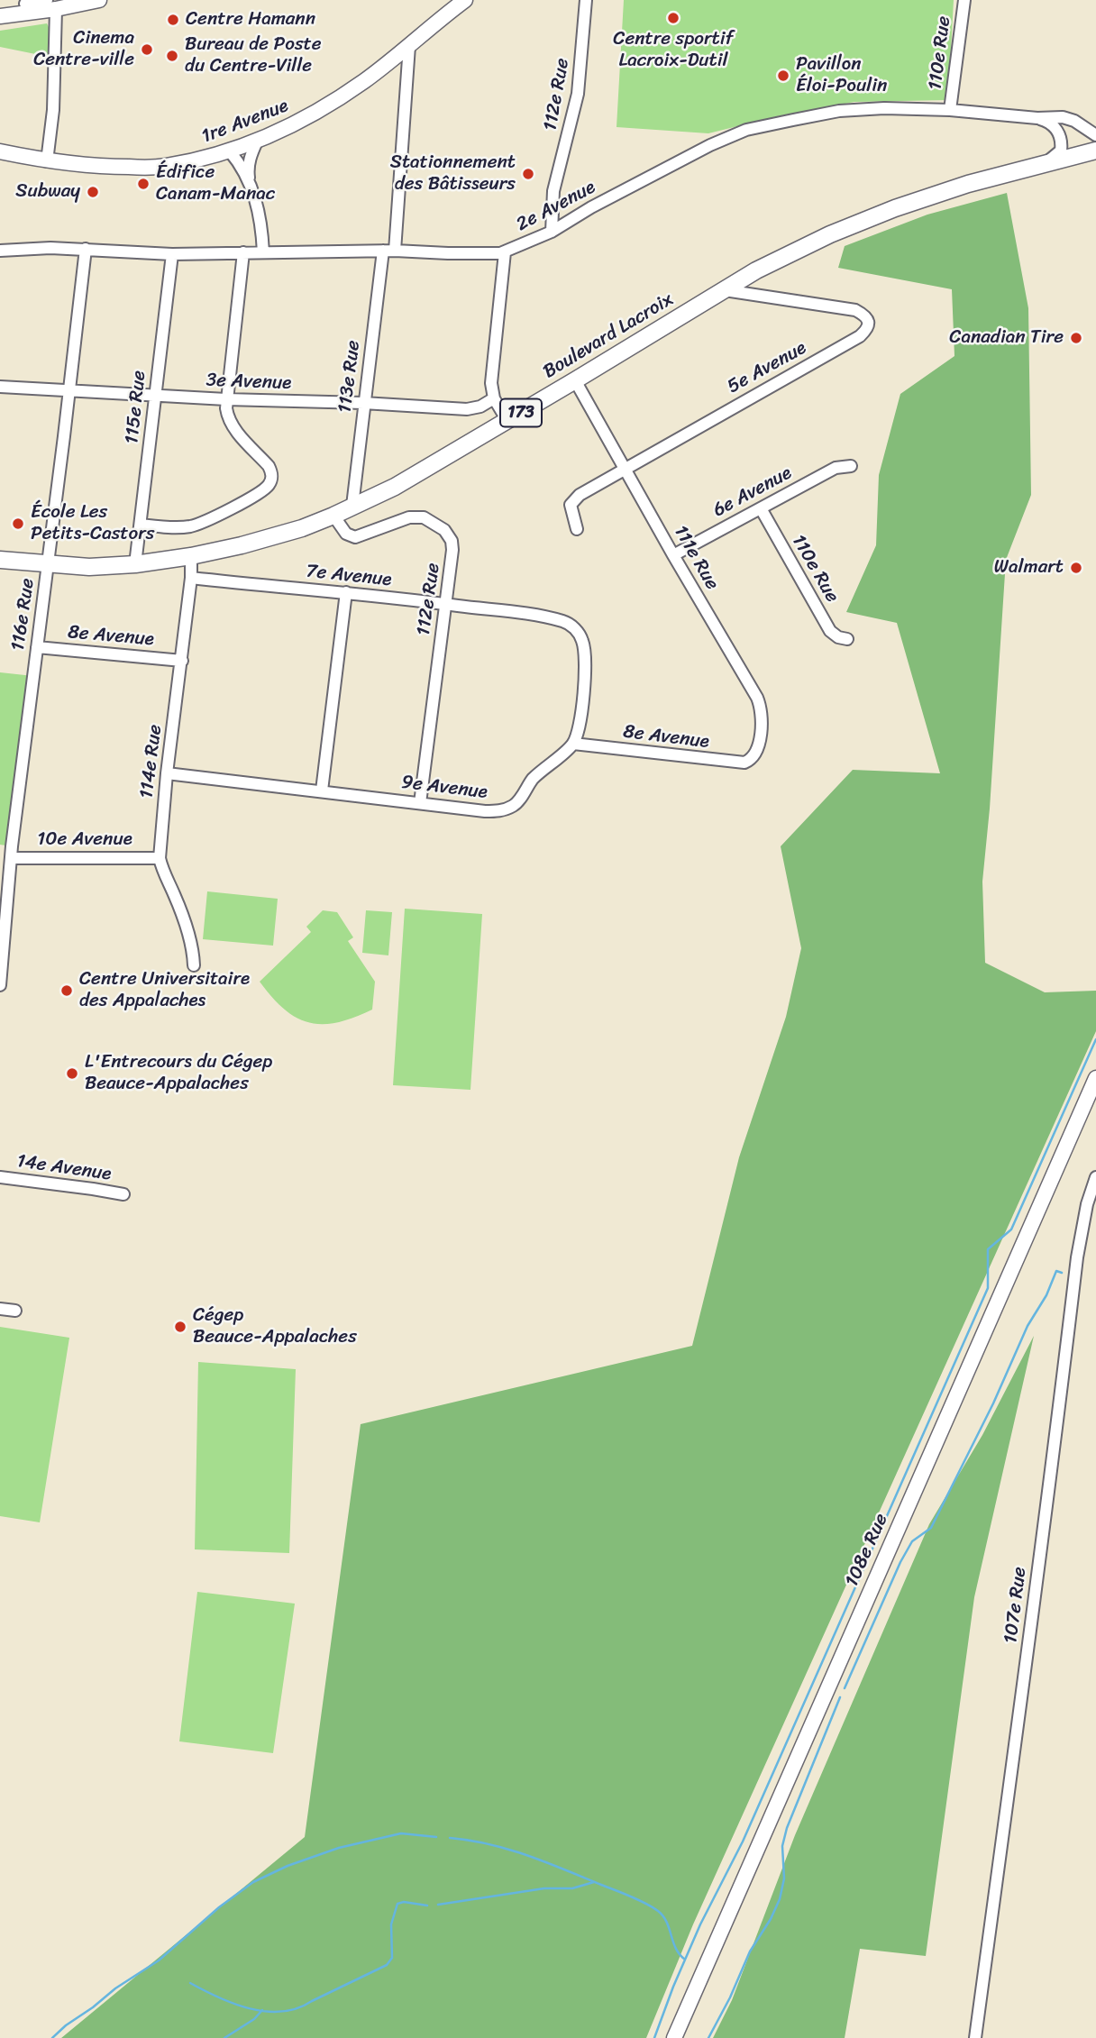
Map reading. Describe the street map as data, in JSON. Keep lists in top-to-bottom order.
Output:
{
  "streets": {
    "main road": [
      "1re Avenue",
      "Boulevard Lacroix",
      "173",
      "108e Rue"
    ],
    "street": [
      "110e Rue",
      "112e Rue",
      "2e Avenue",
      "5e Avenue",
      "113e Rue",
      "3e Avenue",
      "115e Rue",
      "6e Avenue",
      "111e Rue",
      "7e Avenue",
      "116e Rue",
      "8e Avenue",
      "114e Rue",
      "9e Avenue",
      "10e Avenue",
      "14e Avenue",
      "107e Rue"
    ]
  },
  "crossings": [
    ["110e Rue", "2e Avenue"],
    ["110e Rue", "6e Avenue"],
    ["112e Rue", "2e Avenue"],
    ["112e Rue", "Boulevard Lacroix"],
    ["112e Rue", "7e Avenue"],
    ["112e Rue", "9e Avenue"],
    ["2e Avenue", "113e Rue"],
    ["2e Avenue", "115e Rue"],
    ["2e Avenue", "116e Rue"],
    ["Boulevard Lacroix", "5e Avenue"],
    ["Boulevard Lacroix", "113e Rue"],
    ["Boulevard Lacroix", "115e Rue"],
    ["Boulevard Lacroix", "111e Rue"],
    ["Boulevard Lacroix", "116e Rue"],
    ["Boulevard Lacroix", "114e Rue"],
    ["5e Avenue", "111e Rue"],
    ["113e Rue", "3e Avenue"],
    ["3e Avenue", "115e Rue"],
    ["3e Avenue", "116e Rue"],
    ["6e Avenue", "111e Rue"],
    ["111e Rue", "8e Avenue"],
    ["7e Avenue", "8e Avenue"],
    ["7e Avenue", "114e Rue"],
    ["7e Avenue", "9e Avenue"],
    ["116e Rue", "8e Avenue"],
    ["116e Rue", "10e Avenue"],
    ["8e Avenue", "114e Rue"],
    ["8e Avenue", "9e Avenue"],
    ["114e Rue", "9e Avenue"],
    ["114e Rue", "10e Avenue"]
  ],
  "places": [
    "Centre sportif Lacroix-Dutil",
    "Centre Hamann",
    "Cinema Centre-ville",
    "Bureau de Poste du Centre-Ville",
    "Pavillon Éloi-Poulin",
    "Stationnement des Bâtisseurs",
    "Édifice Canam-Manac",
    "Subway",
    "Canadian Tire",
    "École Les Petits-Castors",
    "Walmart",
    "Centre Universitaire des Appalaches",
    "L'Entrecours du Cégep Beauce-Appalaches",
    "Cégep Beauce-Appalaches"
  ]
}
